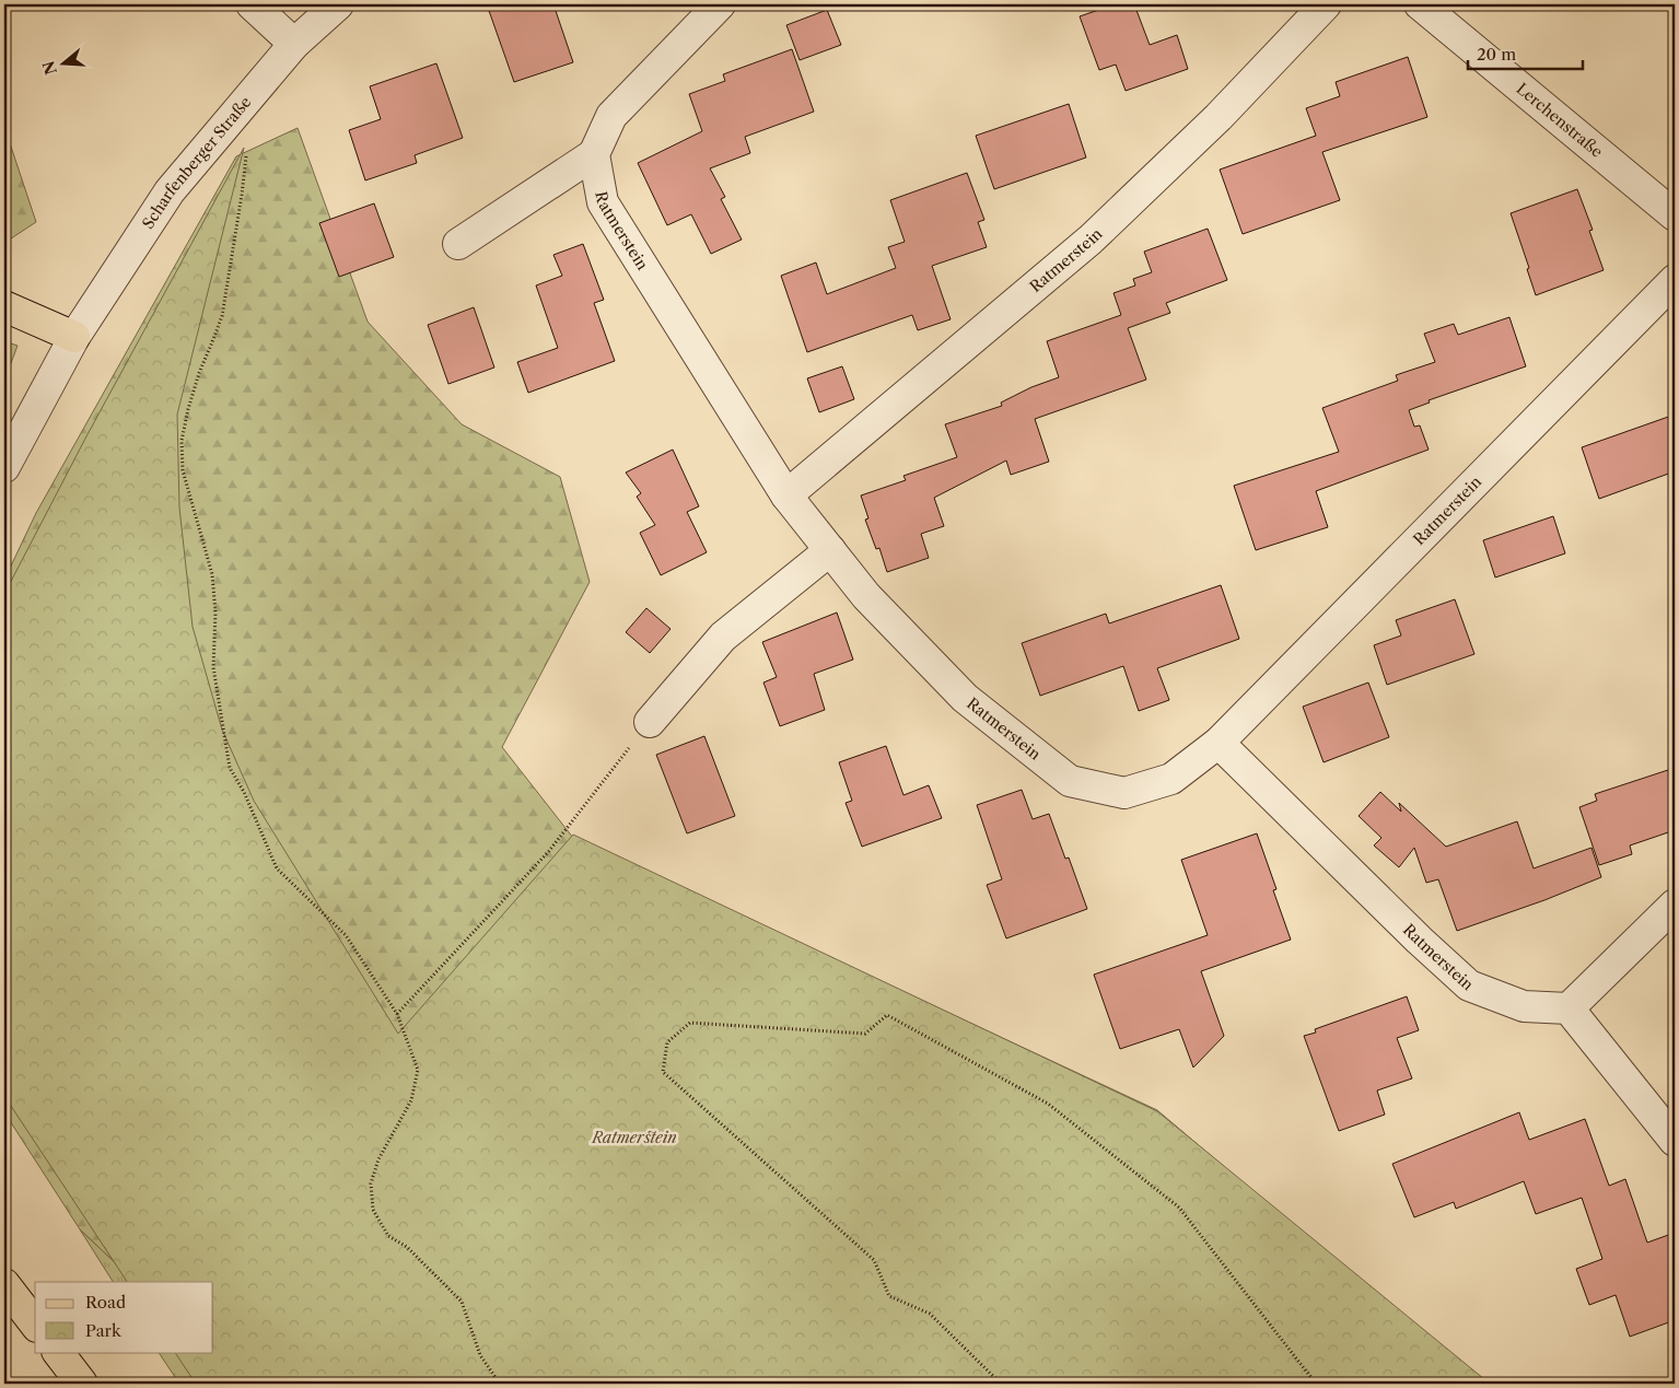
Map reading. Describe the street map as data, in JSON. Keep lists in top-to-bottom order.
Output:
{
  "streets": {
    "street": ["Lerchenstraße", "Scharfenberger Straße", "Ratmerstein"]
  },
  "parks": ["Ratmerstein"],
  "legend": ["Road", "Park"],
  "scale_bar": "20 m",
  "north": "left"
}
